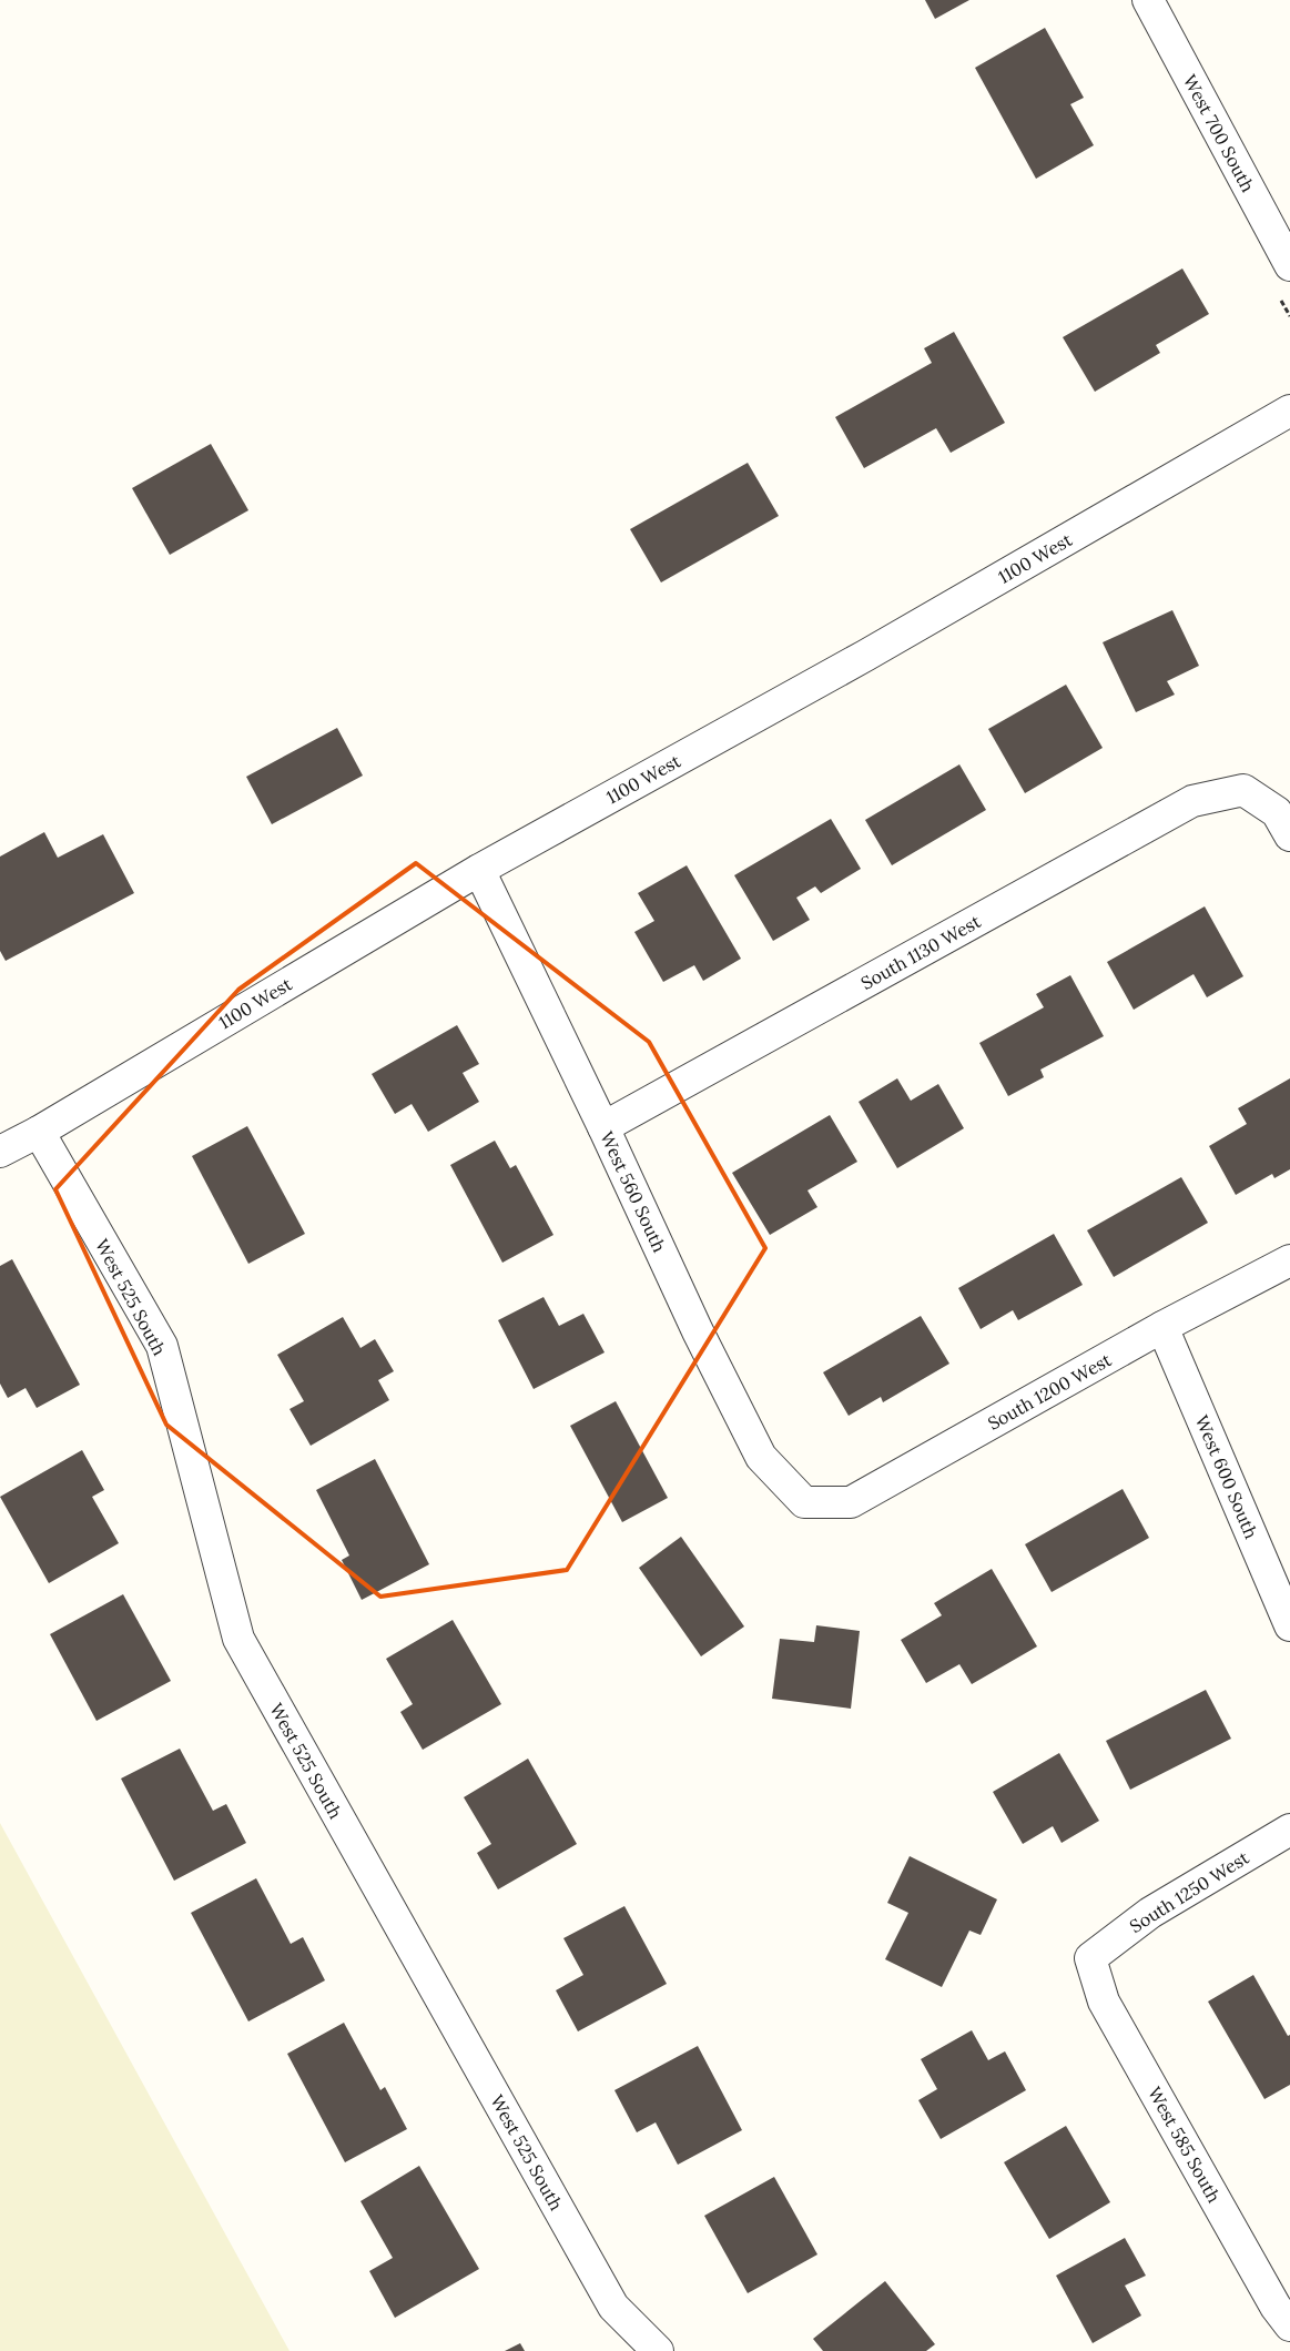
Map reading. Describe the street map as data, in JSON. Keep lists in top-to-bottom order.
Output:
{
  "streets": {
    "street": [
      "West 700 South",
      "1100 West",
      "South 1130 West",
      "West 560 South",
      "West 525 South",
      "South 1200 West",
      "West 600 South",
      "South 1250 West",
      "West 585 South"
    ]
  },
  "crossings": [
    ["1100 West", "West 560 South"],
    ["1100 West", "West 525 South"],
    ["South 1130 West", "West 560 South"],
    ["West 560 South", "South 1200 West"],
    ["South 1200 West", "West 600 South"],
    ["South 1250 West", "West 585 South"]
  ]
}
